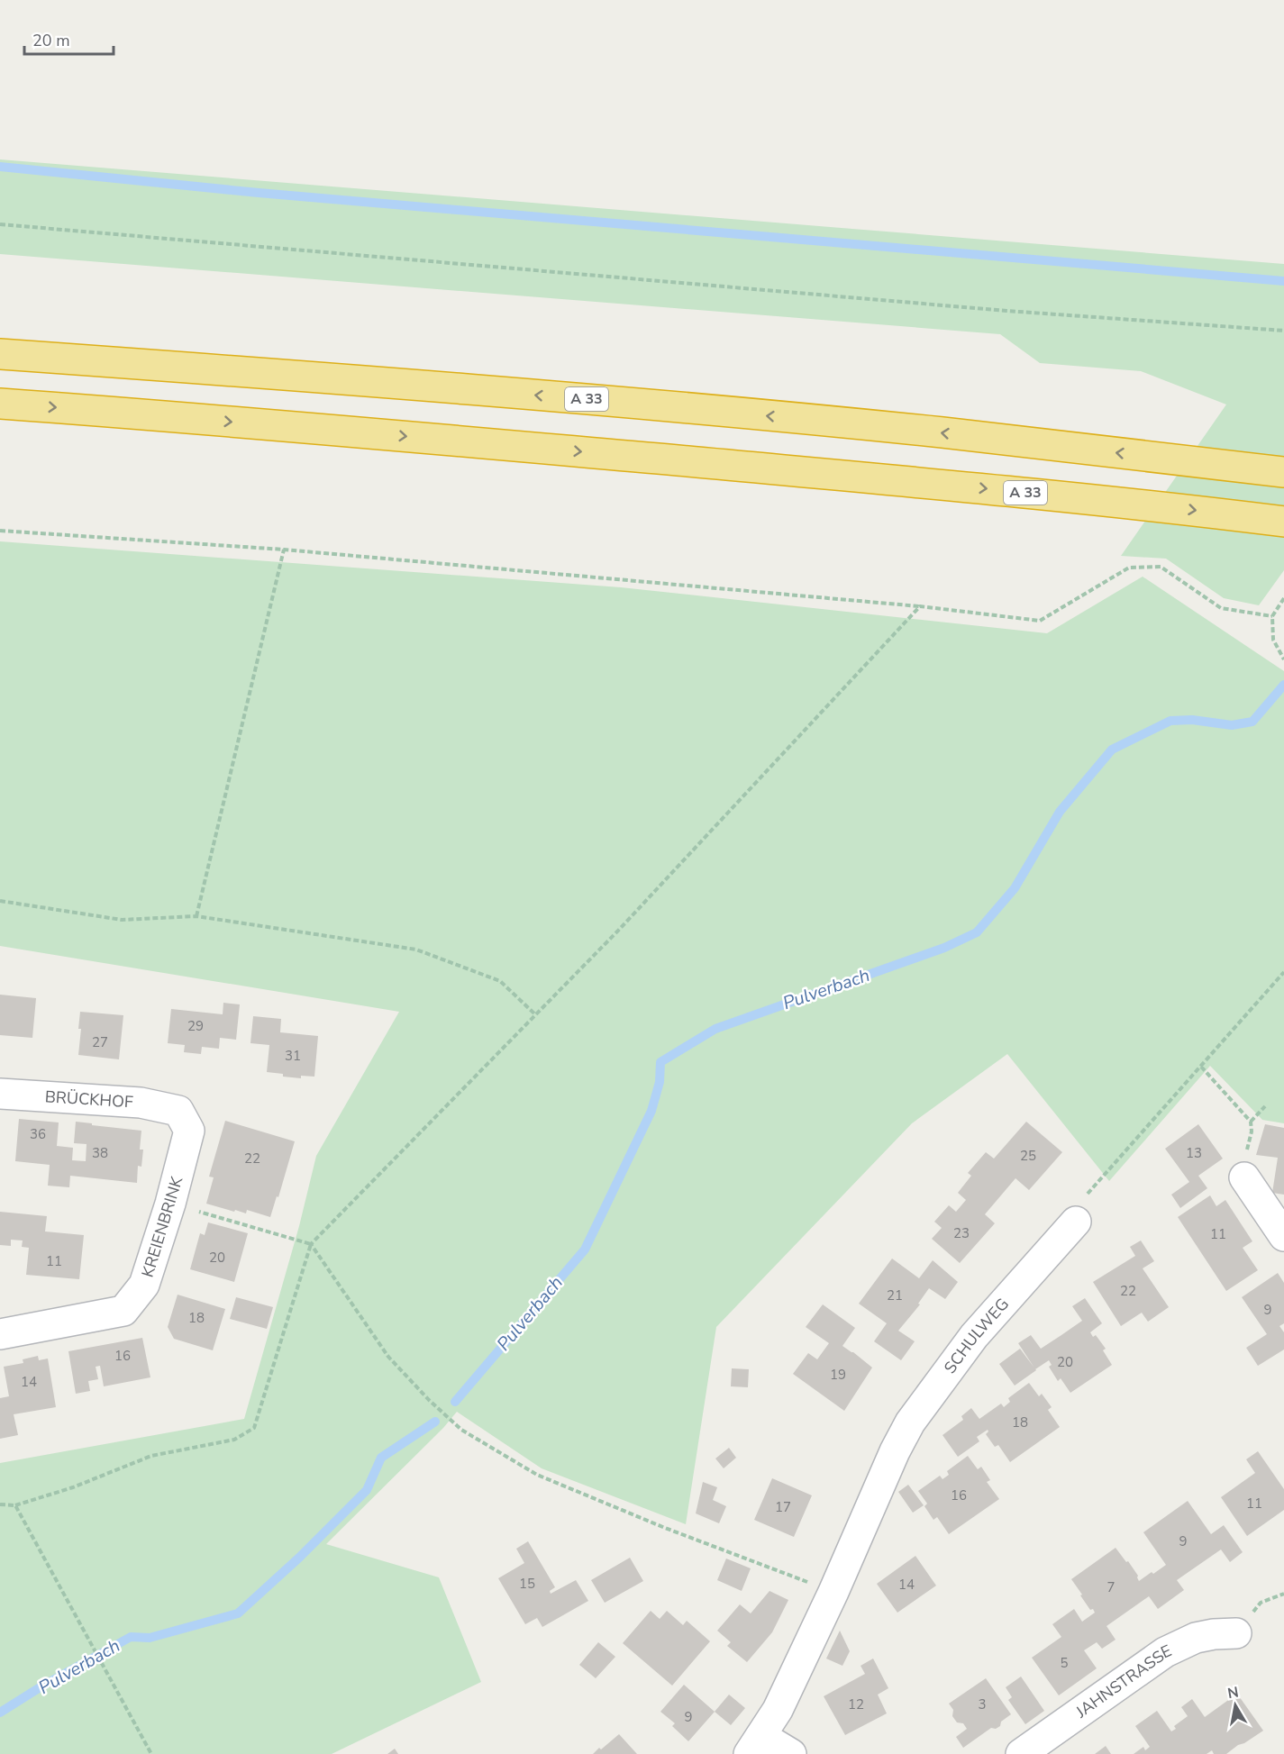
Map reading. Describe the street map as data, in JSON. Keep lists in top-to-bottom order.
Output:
{
  "streets": {
    "highway": ["A 33"],
    "street": [
      "BRÜCKHOF",
      "KREIENBRINK",
      "SCHULWEG",
      "JAHNSTRASSE"
    ]
  },
  "crossings": [
    ["BRÜCKHOF", "KREIENBRINK"]
  ],
  "water": ["Pulverbach"],
  "house_numbers": [
    "29",
    "27",
    "31",
    "36",
    "38",
    "13",
    "25",
    "22",
    "23",
    "11",
    "20",
    "11",
    "22",
    "21",
    "9",
    "18",
    "16",
    "20",
    "19",
    "14",
    "18",
    "16",
    "11",
    "17",
    "9",
    "15",
    "14",
    "7",
    "5",
    "12",
    "3",
    "9"
  ],
  "scale_bar": "20 m",
  "north": "top"
}
